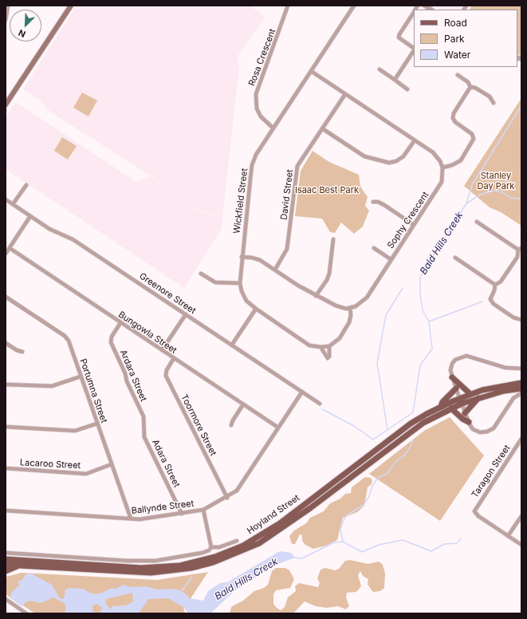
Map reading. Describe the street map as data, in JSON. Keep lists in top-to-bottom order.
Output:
{
  "streets": {
    "main road": ["Hoyland Street"],
    "street": [
      "Rosa Crescent",
      "David Street",
      "Wickfield Street",
      "Sophy Crescent",
      "Greenore Street",
      "Bungowla Street",
      "Ardara Street",
      "Portumna Street",
      "Toormore Street",
      "Adara Street",
      "Lacaroo Street",
      "Taragon Street",
      "Ballynde Street"
    ]
  },
  "crossings": [
    ["Rosa Crescent", "Wickfield Street"],
    ["Wickfield Street", "Sophy Crescent"],
    ["Greenore Street", "Ballynde Street"],
    ["Bungowla Street", "Ardara Street"],
    ["Bungowla Street", "Toormore Street"],
    ["Bungowla Street", "Ballynde Street"],
    ["Ardara Street", "Adara Street"],
    ["Portumna Street", "Lacaroo Street"],
    ["Portumna Street", "Ballynde Street"],
    ["Toormore Street", "Ballynde Street"],
    ["Adara Street", "Ballynde Street"]
  ],
  "water": ["Bald Hills Creek"],
  "parks": ["Stanley Day Park", "Isaac Best Park"],
  "legend": ["Road", "Park", "Water"],
  "north": "bottom left"
}
